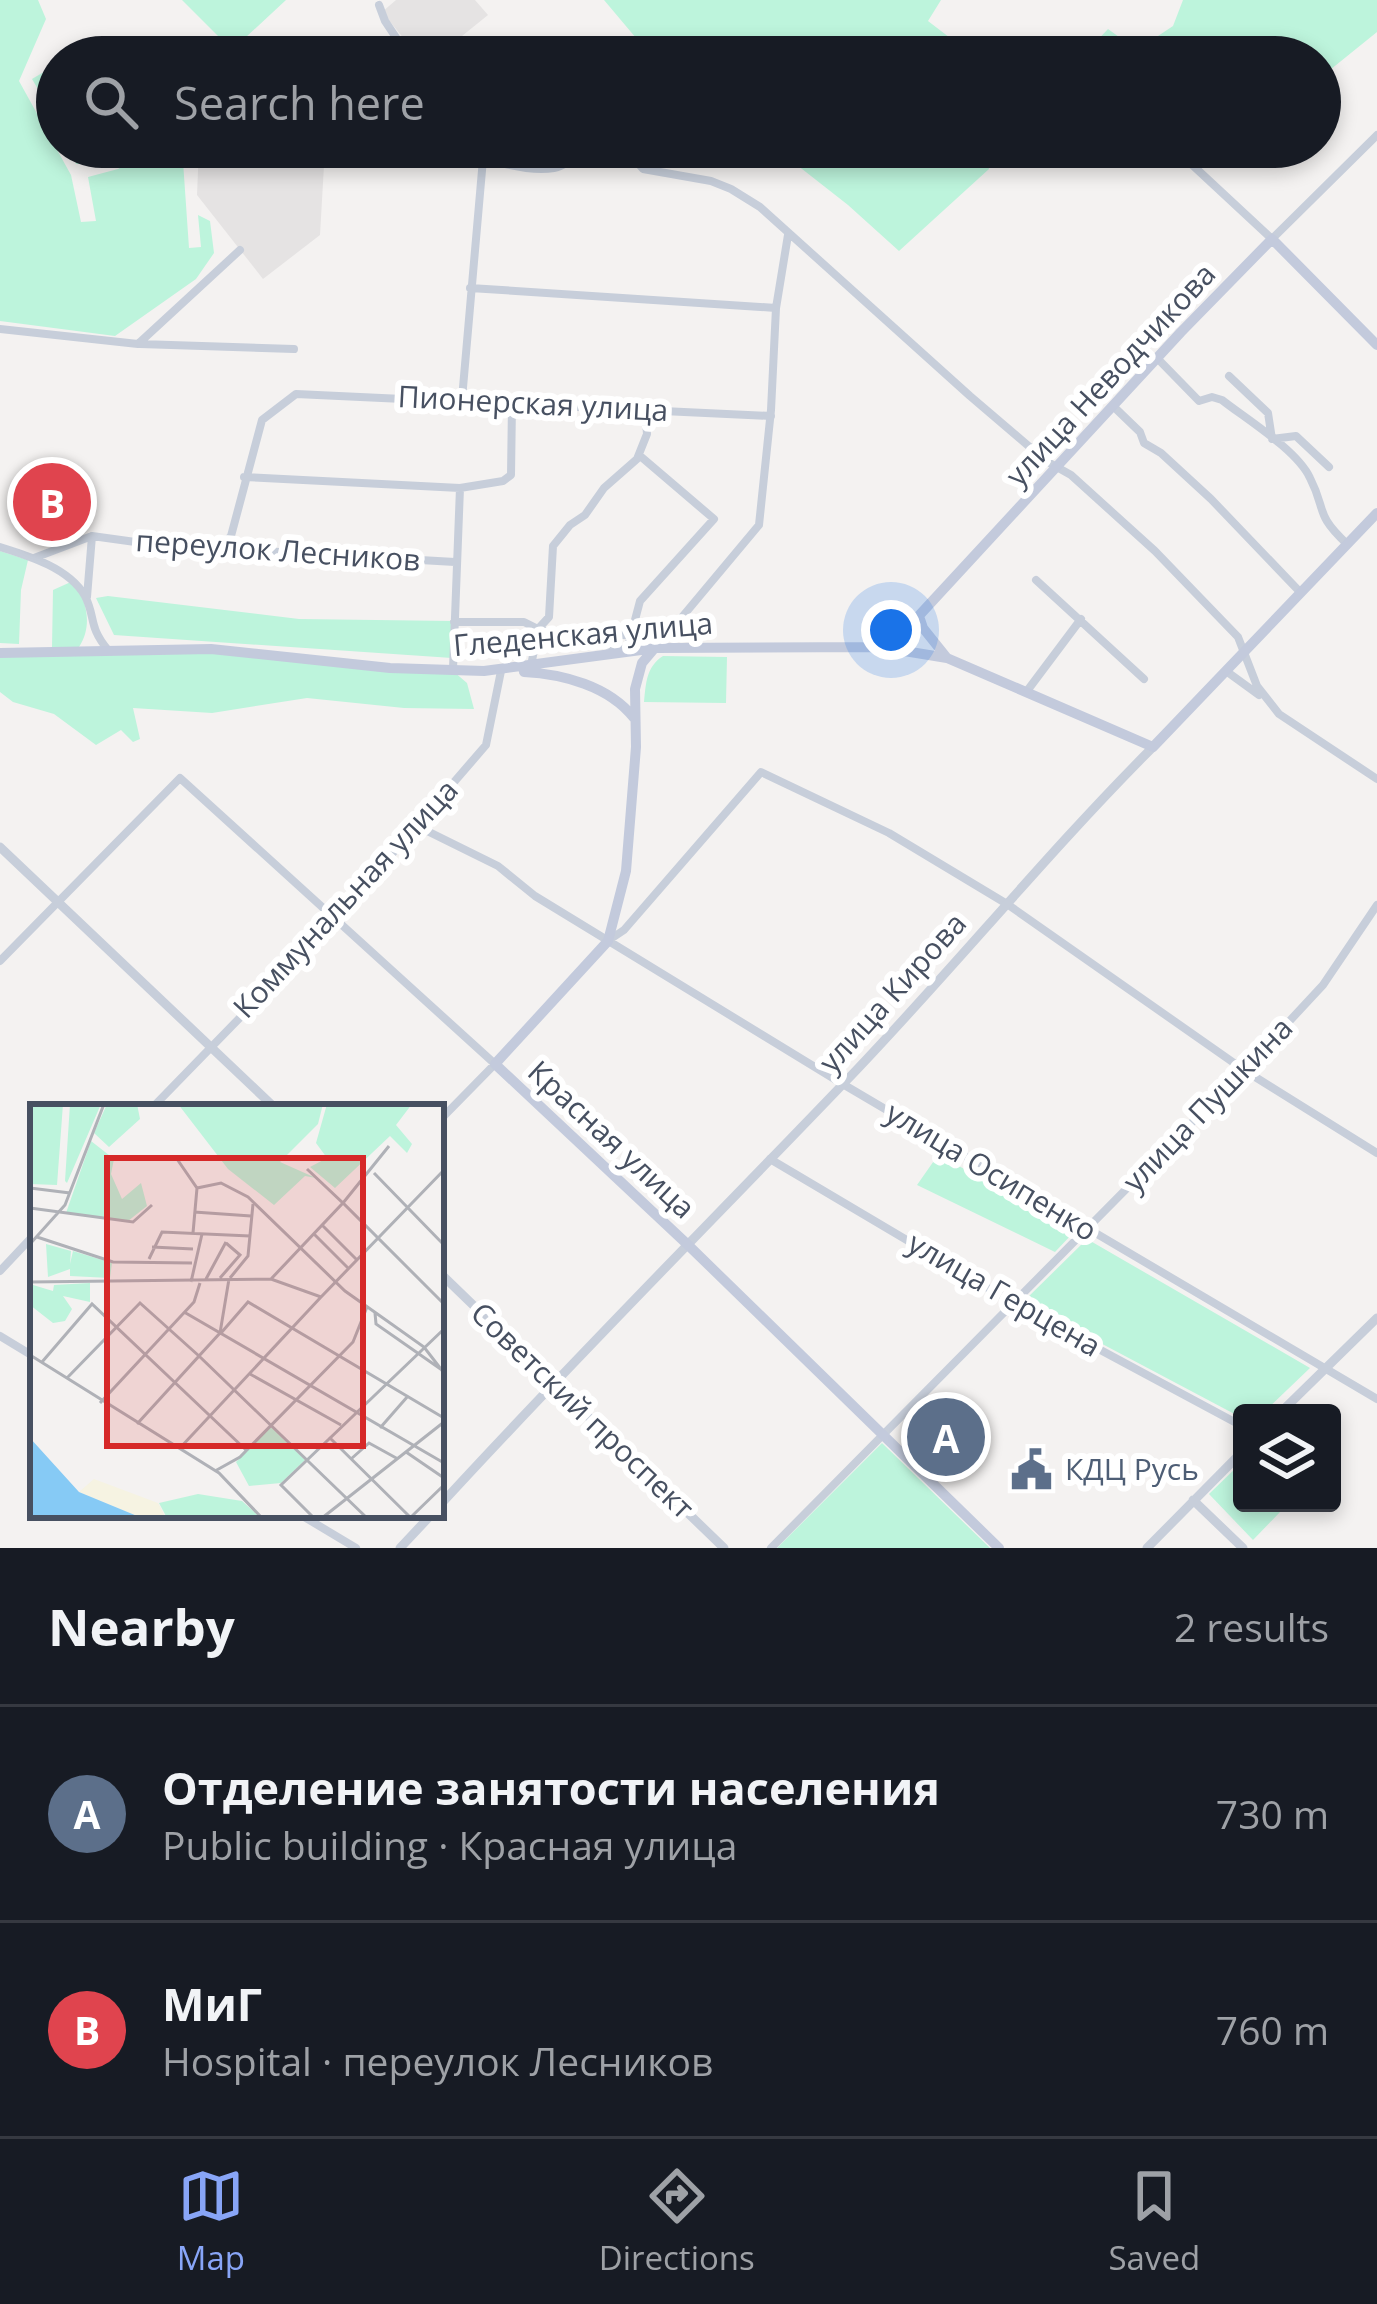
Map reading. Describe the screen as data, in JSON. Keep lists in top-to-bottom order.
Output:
{
  "streets": {
    "main road": [
      "улица Неводчикова",
      "Гледенская улица",
      "улица Кирова",
      "Красная улица"
    ],
    "street": [
      "Пионерская улица",
      "переулок Лесников",
      "Коммунальная улица",
      "улица Пушкина",
      "улица Осипенко",
      "улица Герцена",
      "Советский проспект"
    ]
  },
  "crossings": [
    ["улица Неводчикова", "Гледенская улица"],
    ["Гледенская улица", "Коммунальная улица"],
    ["Гледенская улица", "улица Кирова"],
    ["Коммунальная улица", "Красная улица"],
    ["Коммунальная улица", "улица Осипенко"],
    ["улица Кирова", "Красная улица"],
    ["улица Кирова", "улица Осипенко"],
    ["улица Кирова", "улица Герцена"],
    ["улица Кирова", "Советский проспект"],
    ["улица Пушкина", "Красная улица"],
    ["улица Пушкина", "улица Осипенко"],
    ["улица Пушкина", "улица Герцена"]
  ],
  "places": {
    "public building": ["КДЦ Русь"]
  },
  "page": {
    "search": "Search here",
    "pins": ["B", "A"],
    "heading": ["Nearby", "2 results"],
    "list": [
      {
        "mark": "A",
        "name": "Отделение занятости населения",
        "note": "Public building · Красная улица",
        "value": "730 m"
      },
      {
        "mark": "B",
        "name": "МиГ",
        "note": "Hospital · переулок Лесников",
        "value": "760 m"
      }
    ],
    "nav": ["Map", "Directions", "Saved"]
  }
}
